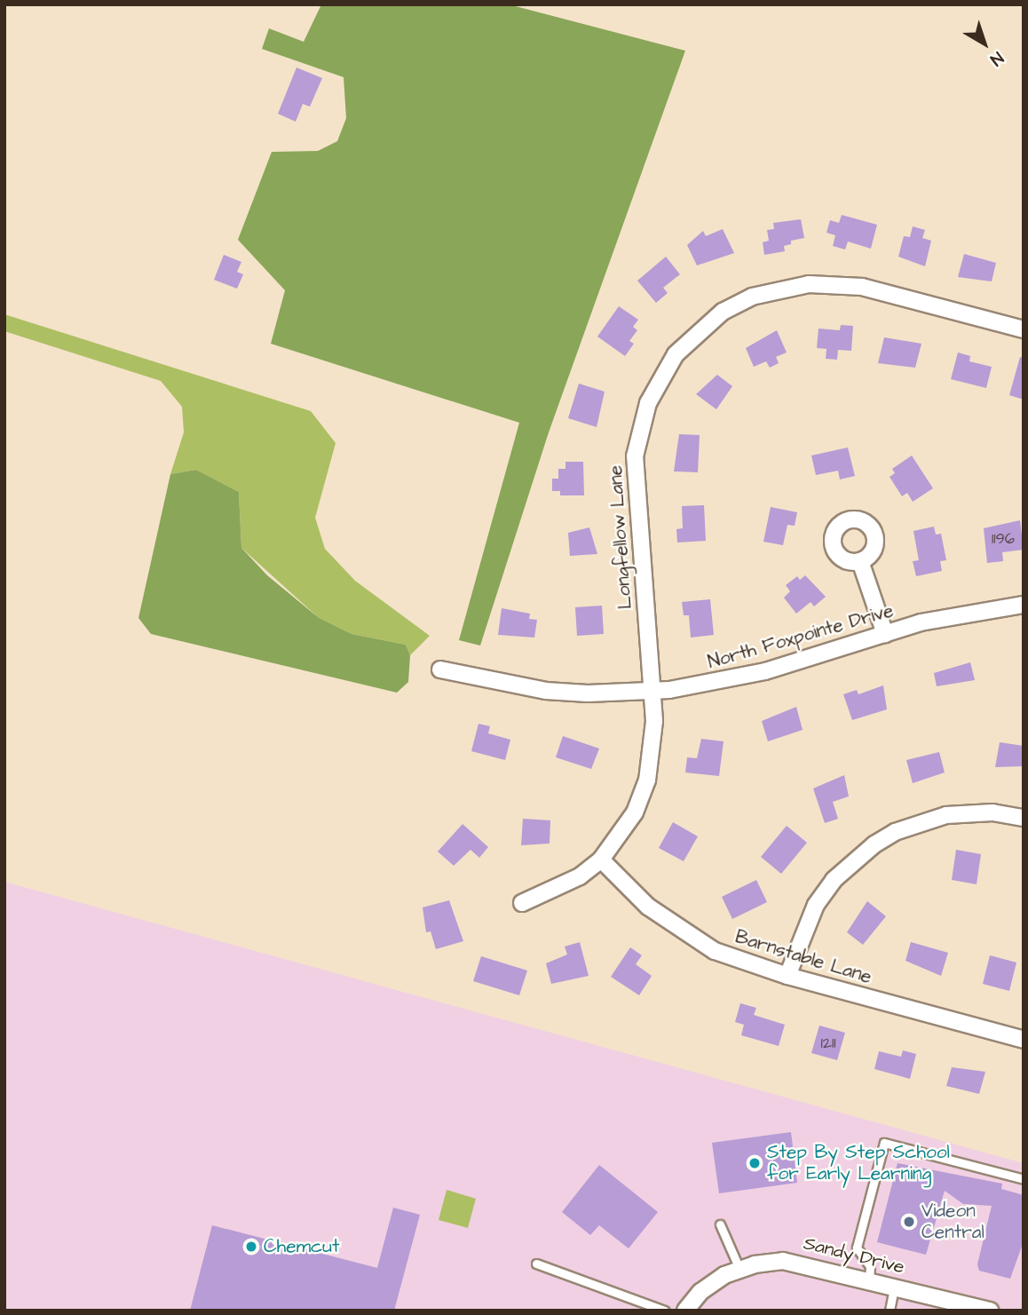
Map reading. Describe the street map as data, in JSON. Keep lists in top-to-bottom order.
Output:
{
  "streets": {
    "street": [
      "Longfellow Lane",
      "North Foxpointe Drive",
      "Barnstable Lane",
      "Sandy Drive"
    ]
  },
  "crossings": [
    ["Longfellow Lane", "North Foxpointe Drive"],
    ["Longfellow Lane", "Barnstable Lane"]
  ],
  "places": ["Step By Step School for Early Learning", "Videon Central", "Chemcut"],
  "house_numbers": ["1196", "1211"],
  "north": "bottom right"
}
